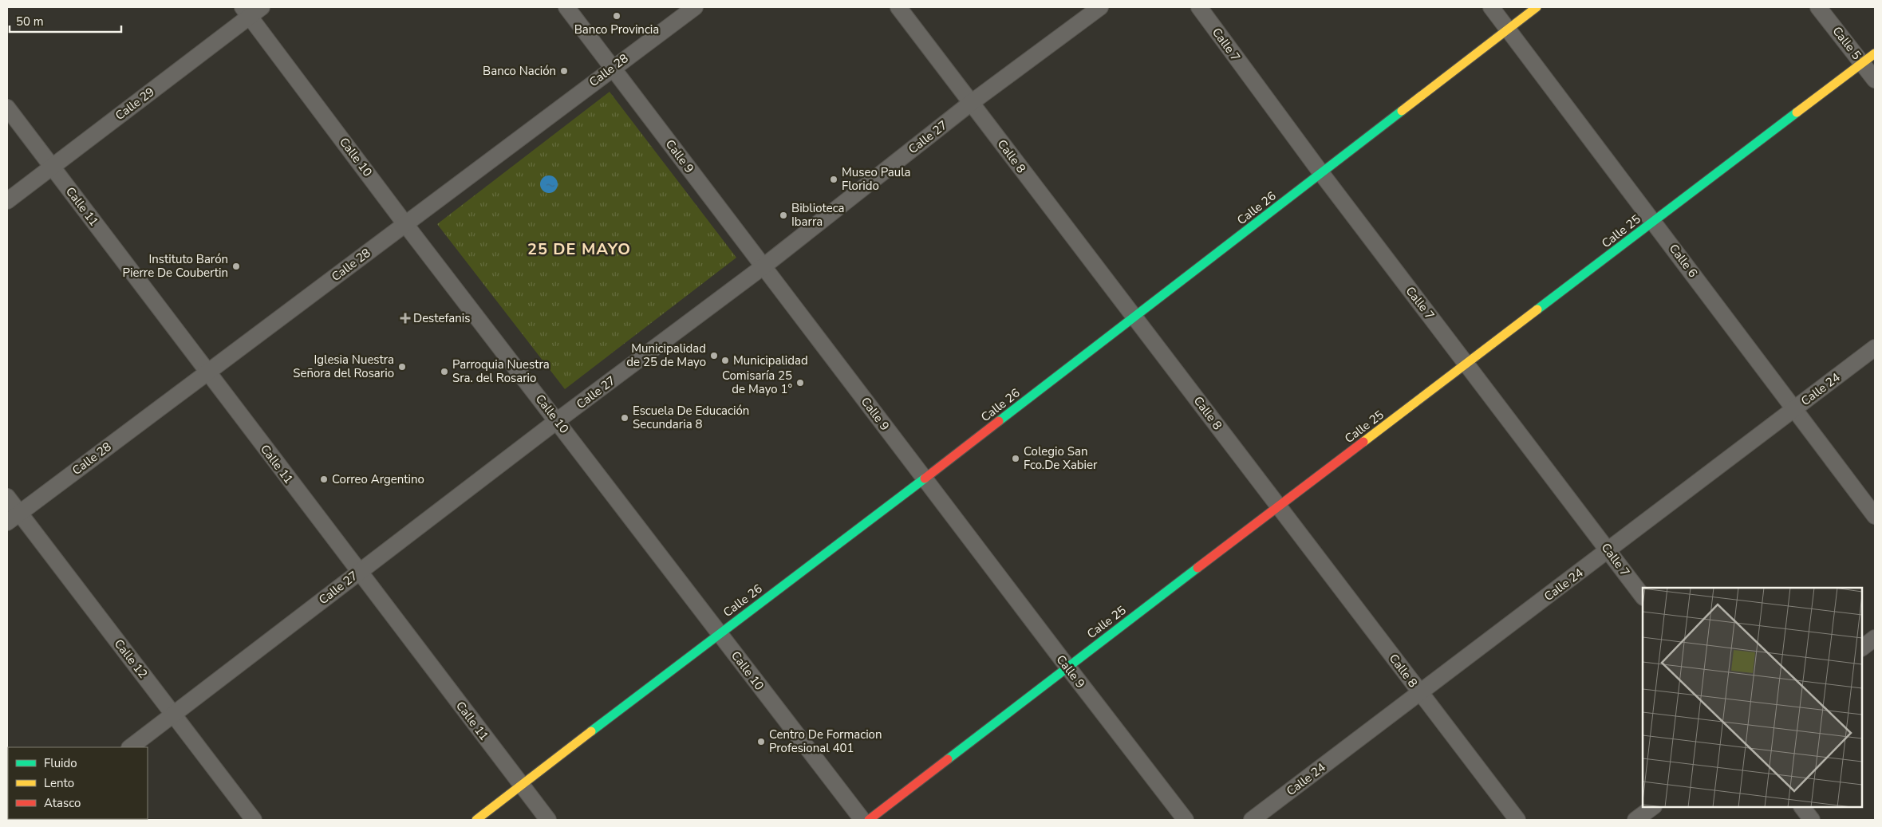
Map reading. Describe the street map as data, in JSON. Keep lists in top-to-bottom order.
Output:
{
  "streets": {
    "street": [
      "Calle 5",
      "Calle 7",
      "Calle 28",
      "Calle 29",
      "Calle 27",
      "Calle 9",
      "Calle 8",
      "Calle 10",
      "Calle 11",
      "Calle 26",
      "Calle 25",
      "Calle 6",
      "Calle 24",
      "Calle 12"
    ]
  },
  "crossings": [
    ["Calle 5", "Calle 25"],
    ["Calle 7", "Calle 26"],
    ["Calle 7", "Calle 25"],
    ["Calle 7", "Calle 24"],
    ["Calle 28", "Calle 9"],
    ["Calle 28", "Calle 10"],
    ["Calle 28", "Calle 11"],
    ["Calle 28", "Calle 12"],
    ["Calle 29", "Calle 10"],
    ["Calle 29", "Calle 11"],
    ["Calle 27", "Calle 9"],
    ["Calle 27", "Calle 8"],
    ["Calle 27", "Calle 10"],
    ["Calle 27", "Calle 11"],
    ["Calle 27", "Calle 12"],
    ["Calle 9", "Calle 26"],
    ["Calle 9", "Calle 25"],
    ["Calle 8", "Calle 26"],
    ["Calle 8", "Calle 25"],
    ["Calle 8", "Calle 24"],
    ["Calle 10", "Calle 26"],
    ["Calle 11", "Calle 26"],
    ["Calle 26", "Calle 6"],
    ["Calle 25", "Calle 6"],
    ["Calle 6", "Calle 24"]
  ],
  "districts": ["25 DE MAYO"],
  "places": {
    "other": [
      "Banco Provincia",
      "Banco Nación",
      "Museo Paula Florido",
      "Biblioteca Ibarra",
      "Instituto Barón Pierre De Coubertin",
      "Municipalidad de 25 de Mayo",
      "Municipalidad",
      "Iglesia Nuestra Señora del Rosario",
      "Parroquia Nuestra Sra. del Rosario",
      "Comisaría 25 de Mayo 1°",
      "Escuela De Educación Secundaria 8",
      "Colegio San Fco.De Xabier",
      "Correo Argentino",
      "Centro De Formacion Profesional 401"
    ],
    "health": ["Destefanis"]
  },
  "legend": ["Fluido", "Lento", "Atasco"],
  "scale_bar": "50 m"
}
